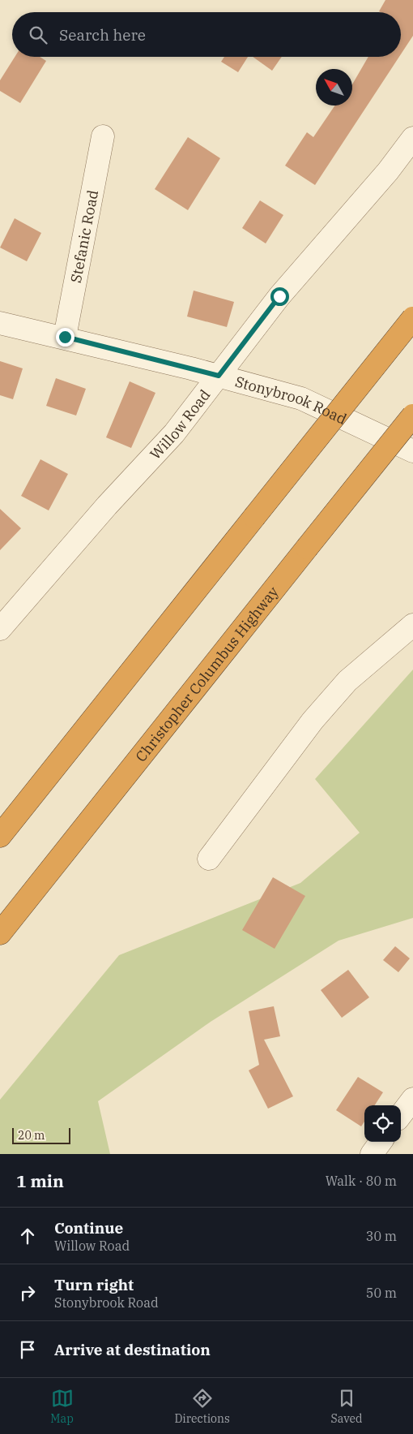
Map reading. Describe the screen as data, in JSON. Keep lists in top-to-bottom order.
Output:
{
  "streets": {
    "highway": ["Christopher Columbus Highway"],
    "street": ["Stefanic Road", "Stonybrook Road", "Willow Road"]
  },
  "crossings": [
    ["Stefanic Road", "Stonybrook Road"],
    ["Stonybrook Road", "Willow Road"]
  ],
  "scale_bar": "20 m",
  "north": "top left",
  "page": {
    "search": "Search here",
    "scale": "20 m",
    "heading": ["1 min", "Walk · 80 m"],
    "list": [
      ["Continue", "Willow Road", "30 m"],
      ["Turn right", "Stonybrook Road", "50 m"],
      "Arrive at destination"
    ],
    "nav": ["Map", "Directions", "Saved"]
  }
}
